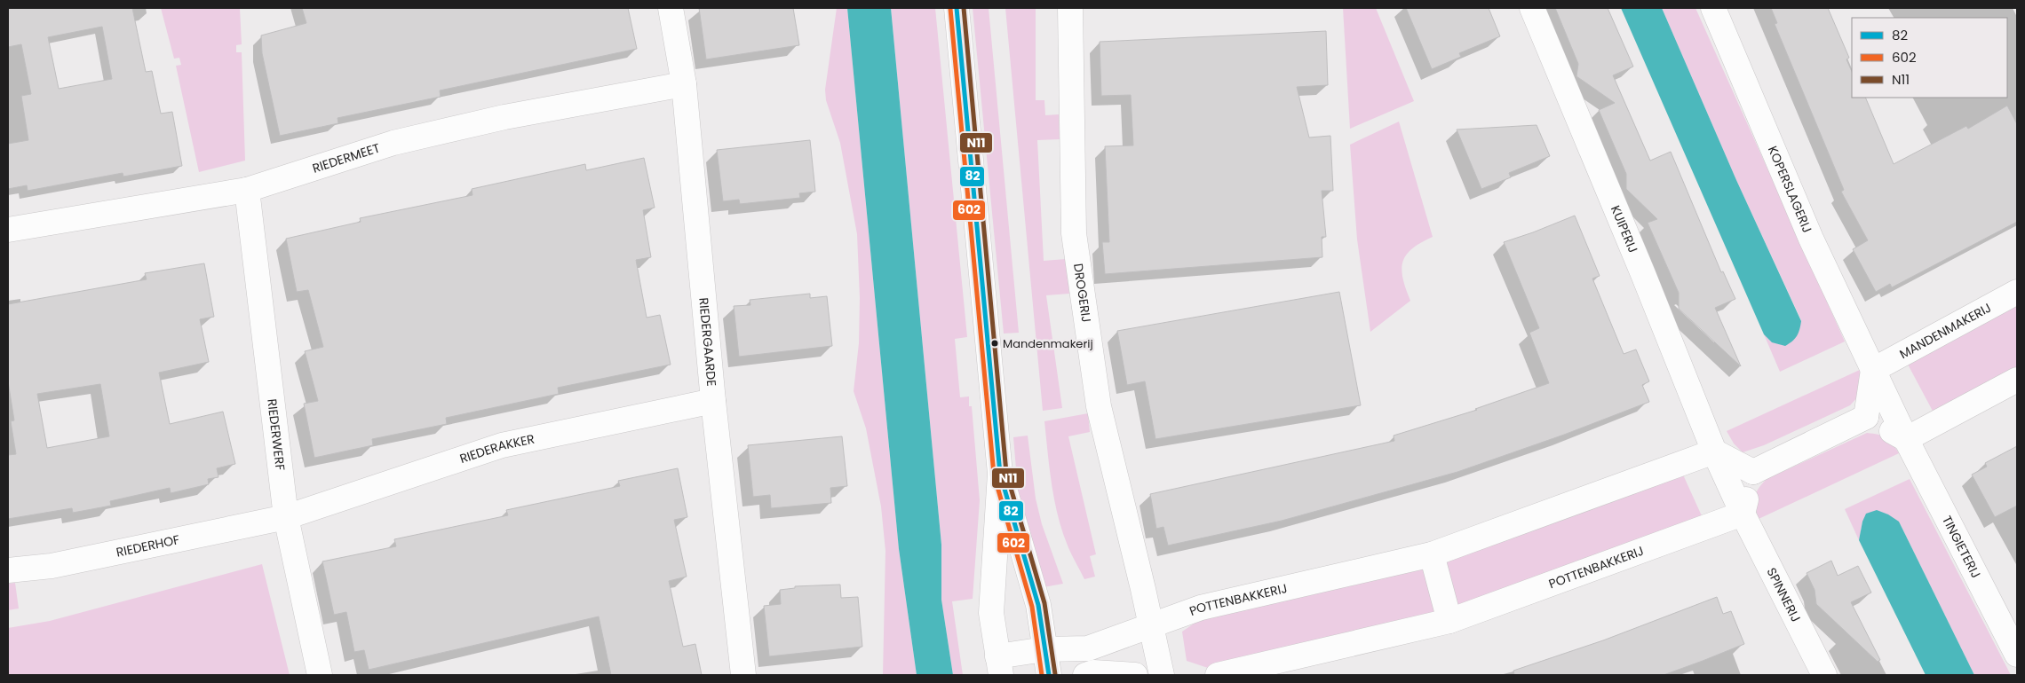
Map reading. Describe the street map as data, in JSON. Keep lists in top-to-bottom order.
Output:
{
  "streets": {
    "street": [
      "RIEDERMEET",
      "KOPERSLAGERIJ",
      "KUIPERIJ",
      "DROGERIJ",
      "MANDENMAKERIJ",
      "RIEDERGAARDE",
      "RIEDERWERF",
      "RIEDERAKKER",
      "RIEDERHOF",
      "TINGIETERIJ",
      "POTTENBAKKERIJ",
      "SPINNERIJ"
    ]
  },
  "crossings": [
    ["RIEDERMEET", "RIEDERGAARDE"],
    ["RIEDERMEET", "RIEDERWERF"],
    ["KOPERSLAGERIJ", "MANDENMAKERIJ"],
    ["KUIPERIJ", "POTTENBAKKERIJ"],
    ["DROGERIJ", "POTTENBAKKERIJ"],
    ["RIEDERGAARDE", "RIEDERAKKER"],
    ["RIEDERWERF", "RIEDERAKKER"],
    ["RIEDERWERF", "RIEDERHOF"],
    ["RIEDERAKKER", "RIEDERHOF"],
    ["POTTENBAKKERIJ", "SPINNERIJ"]
  ],
  "places": ["Mandenmakerij"],
  "lines": ["transit line 82", "transit line N11", "transit line 602"],
  "legend": ["82", "602", "N11"]
}
